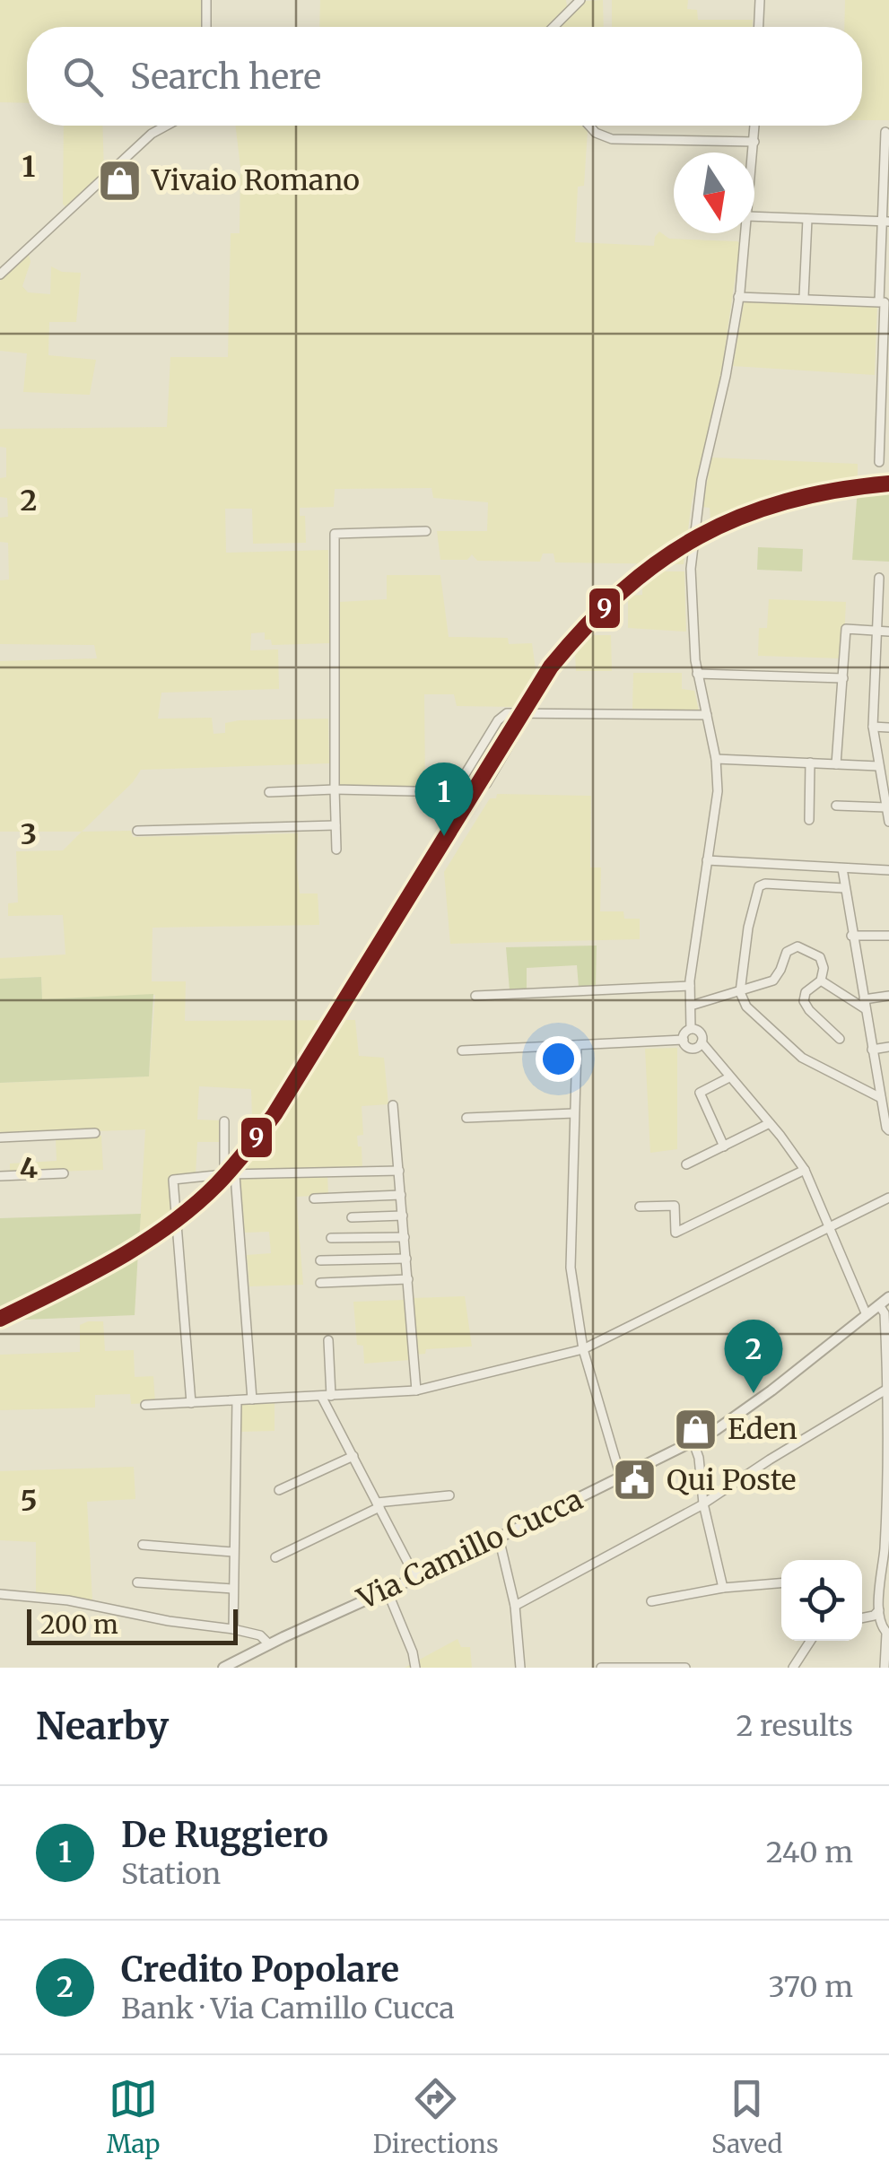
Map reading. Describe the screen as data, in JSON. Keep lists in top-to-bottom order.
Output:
{
  "streets": {
    "street": ["Via Camillo Cucca"]
  },
  "places": {
    "shop": ["Vivaio Romano", "Eden"],
    "public building": ["Qui Poste"]
  },
  "lines": ["transit line 9"],
  "scale_bar": "200 m",
  "north": "bottom",
  "page": {
    "search": "Search here",
    "pins": ["1", "2"],
    "scale": "200 m",
    "heading": ["Nearby", "2 results"],
    "list": [
      {
        "mark": "1",
        "name": "De Ruggiero",
        "note": "Station",
        "value": "240 m"
      },
      {
        "mark": "2",
        "name": "Credito Popolare",
        "note": "Bank · Via Camillo Cucca",
        "value": "370 m"
      }
    ],
    "nav": ["Map", "Directions", "Saved"]
  },
  "grid": {
    "rows": [
      "1",
      "2",
      "3",
      "4",
      "5"
    ]
  }
}
